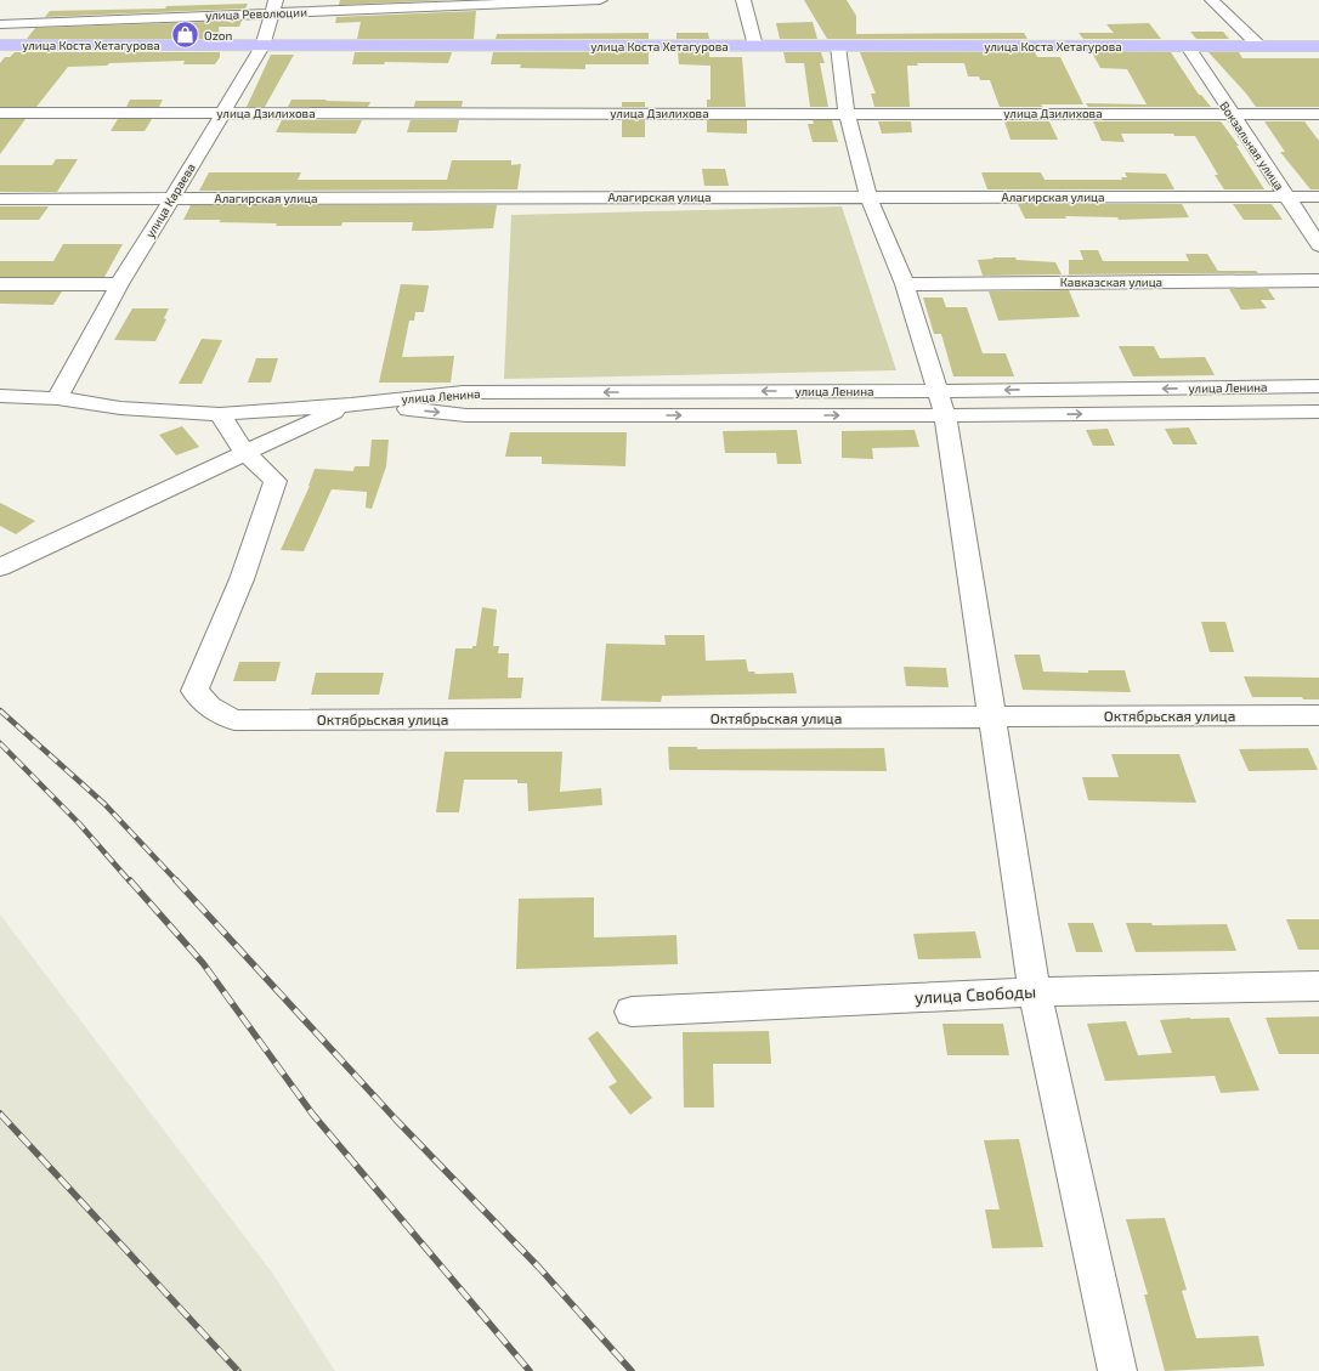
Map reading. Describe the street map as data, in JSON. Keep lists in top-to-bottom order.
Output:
{
  "streets": {
    "main road": ["улица Коста Хетагурова"],
    "street": [
      "улица Революции",
      "улица Дзилихова",
      "Вокзальная улица",
      "Алагирская улица",
      "улица Караева",
      "Кавказская улица",
      "улица Ленина",
      "Октябрьская улица",
      "улица Свободы"
    ]
  },
  "crossings": [
    ["улица Революции", "улица Караева"],
    ["улица Коста Хетагурова", "Вокзальная улица"],
    ["улица Коста Хетагурова", "улица Караева"],
    ["улица Дзилихова", "Вокзальная улица"],
    ["улица Дзилихова", "улица Караева"],
    ["Вокзальная улица", "Алагирская улица"],
    ["Алагирская улица", "улица Караева"],
    ["улица Караева", "улица Ленина"]
  ],
  "places": {
    "shop": ["Ozon"]
  }
}
